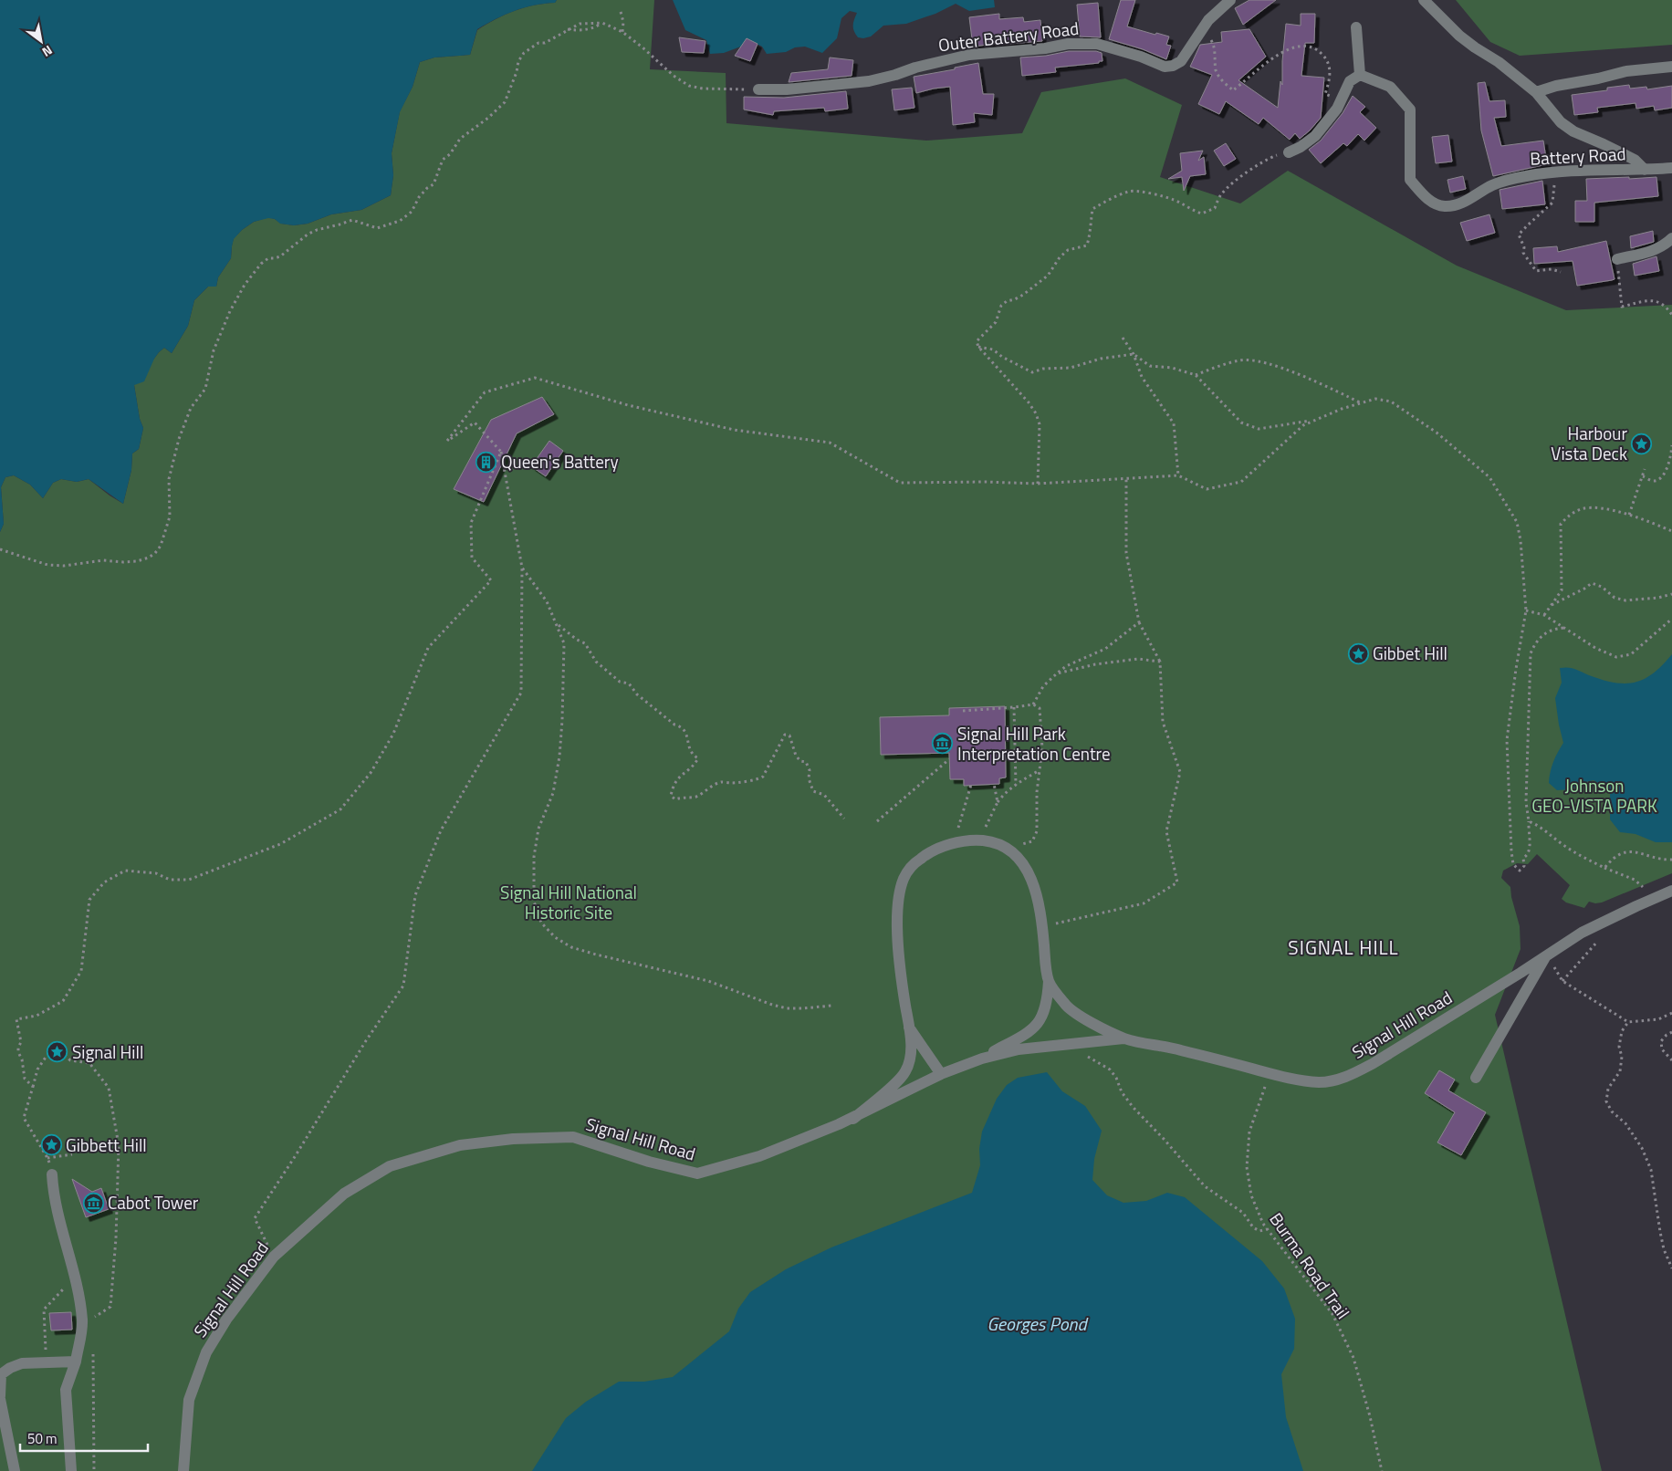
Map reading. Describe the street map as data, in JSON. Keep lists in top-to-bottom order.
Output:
{
  "streets": {
    "street": ["Outer Battery Road", "Battery Road", "Signal Hill Road"],
    "path": ["Burma Road Trail"]
  },
  "crossings": [
    ["Signal Hill Road", "Burma Road Trail"]
  ],
  "districts": ["SIGNAL HILL"],
  "water": ["Georges Pond"],
  "parks": ["Johnson GEO-VISTA PARK", "Signal Hill National Historic Site"],
  "places": {
    "place": [
      "Harbour Vista Deck",
      "Gibbet Hill",
      "Signal Hill",
      "Gibbett Hill"
    ],
    "building": ["Queen's Battery"],
    "museum": ["Signal Hill Park Interpretation Centre", "Cabot Tower"]
  },
  "scale_bar": "50 m",
  "north": "bottom right"
}
